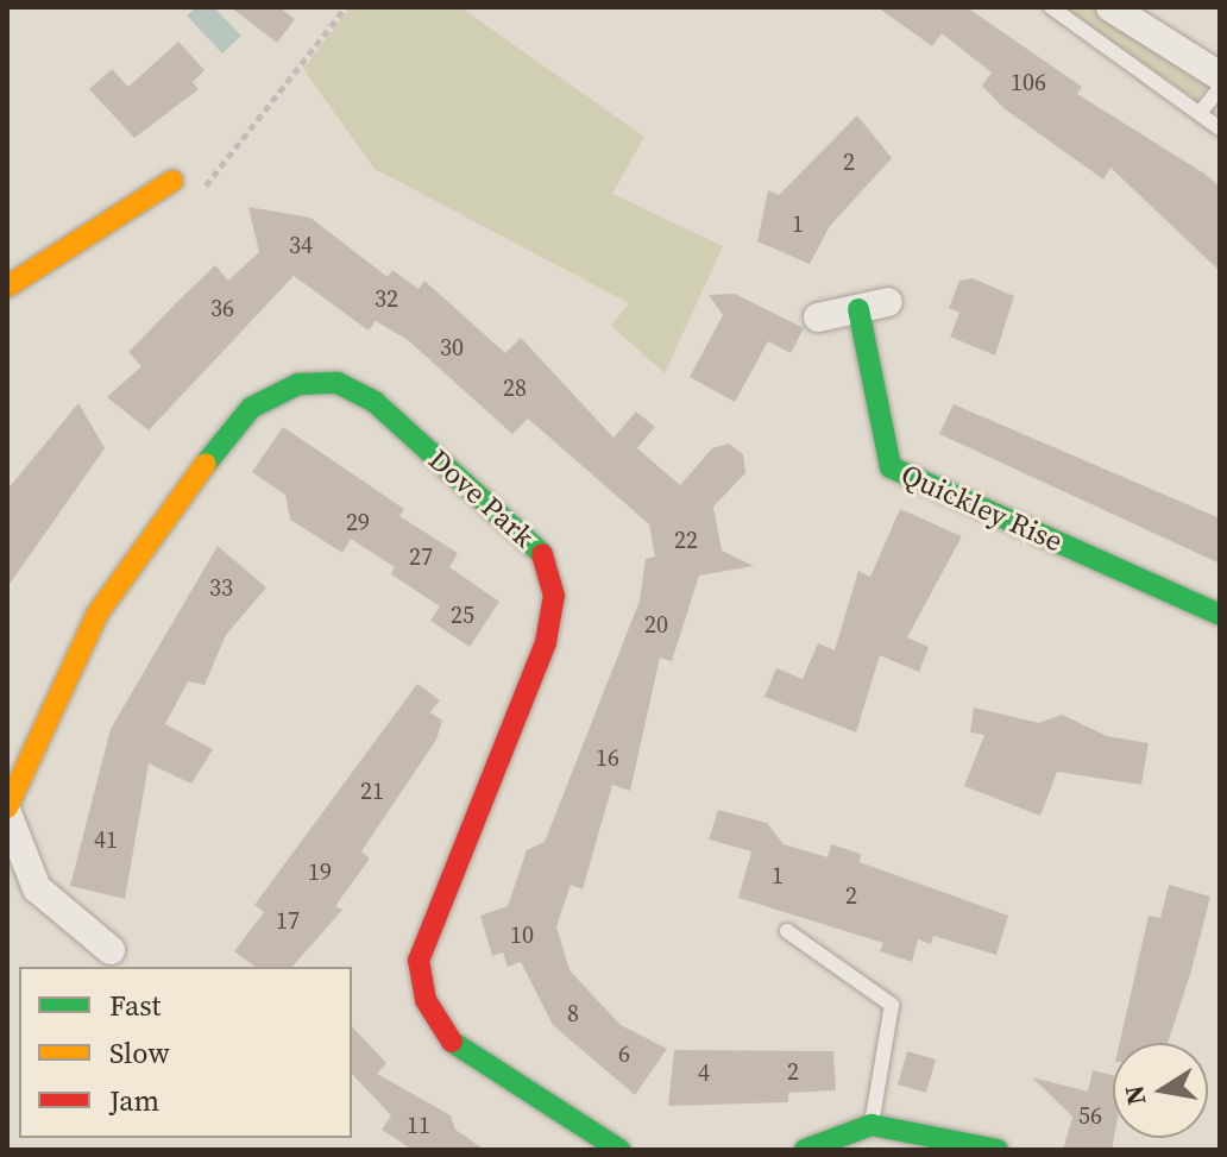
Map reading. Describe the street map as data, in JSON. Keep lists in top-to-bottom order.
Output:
{
  "streets": {
    "street": ["Dove Park", "Quickley Rise"]
  },
  "house_numbers": [
    "106",
    "2",
    "1",
    "34",
    "32",
    "36",
    "30",
    "28",
    "29",
    "22",
    "27",
    "33",
    "25",
    "20",
    "16",
    "21",
    "41",
    "19",
    "1",
    "2",
    "17",
    "10",
    "8",
    "6",
    "2",
    "4",
    "56",
    "11"
  ],
  "legend": ["Fast", "Slow", "Jam"],
  "north": "left"
}
